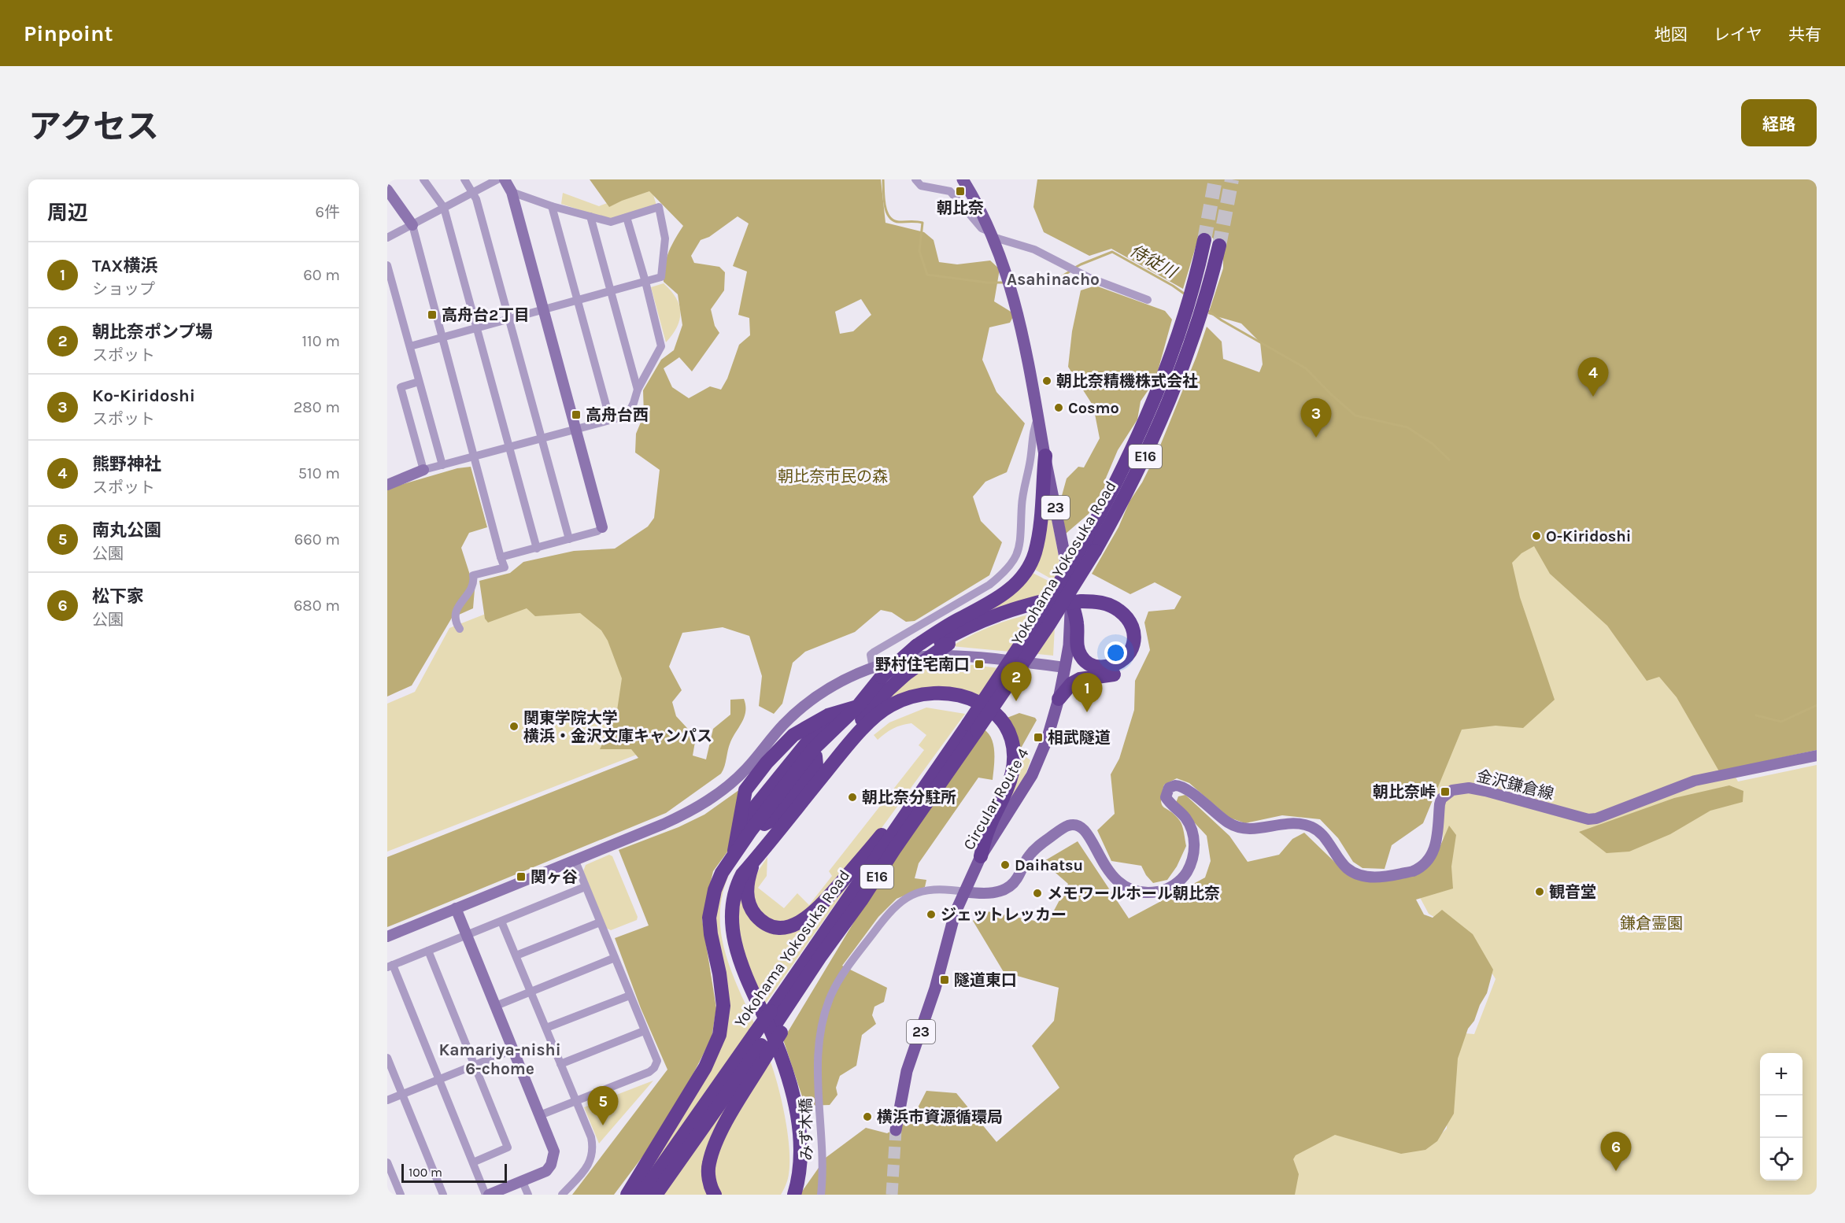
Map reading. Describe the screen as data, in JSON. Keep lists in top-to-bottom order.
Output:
{
  "streets": {
    "highway": ["E16", "Yokohama Yokosuka Road"],
    "main road": ["23", "Circular Route 4"],
    "street": ["金沢鎌倉線", "みず木橋"]
  },
  "crossings": [
    ["金沢鎌倉線", "Circular Route 4"],
    ["金沢鎌倉線", "みず木橋"],
    ["Circular Route 4", "みず木橋"]
  ],
  "districts": ["Asahinacho", "Kamariya-nishi 6-chome"],
  "water": ["侍従川"],
  "parks": ["朝比奈市民の森", "鎌倉霊園"],
  "places": {
    "transit": [
      "朝比奈",
      "高舟台2丁目",
      "高舟台西",
      "野村住宅南口",
      "相武隧道",
      "朝比奈峠",
      "関ヶ谷",
      "隧道東口"
    ],
    "other": [
      "朝比奈精機株式会社",
      "Cosmo",
      "O-Kiridoshi",
      "関東学院大学 横浜・金沢文庫キャンパス",
      "朝比奈分駐所",
      "Daihatsu",
      "観音堂",
      "メモワールホール朝比奈",
      "ジェットレッカー",
      "横浜市資源循環局"
    ]
  },
  "scale_bar": "100 m",
  "page": {
    "header": "Pinpoint",
    "nav": ["地図", "レイヤ", "共有"],
    "title": "アクセス",
    "buttons": "経路",
    "heading": ["周辺", "6件"],
    "list": [
      {
        "mark": "1",
        "name": "TAX横浜",
        "note": "ショップ",
        "value": "60 m"
      },
      {
        "mark": "2",
        "name": "朝比奈ポンプ場",
        "note": "スポット",
        "value": "110 m"
      },
      {
        "mark": "3",
        "name": "Ko-Kiridoshi",
        "note": "スポット",
        "value": "280 m"
      },
      {
        "mark": "4",
        "name": "熊野神社",
        "note": "スポット",
        "value": "510 m"
      },
      {
        "mark": "5",
        "name": "南丸公園",
        "note": "公園",
        "value": "660 m"
      },
      {
        "mark": "6",
        "name": "松下家",
        "note": "公園",
        "value": "680 m"
      }
    ],
    "pins": [
      "4",
      "3",
      "2",
      "1",
      "5",
      "6"
    ],
    "map_buttons": ["+", "−"],
    "scale": "100 m"
  }
}
